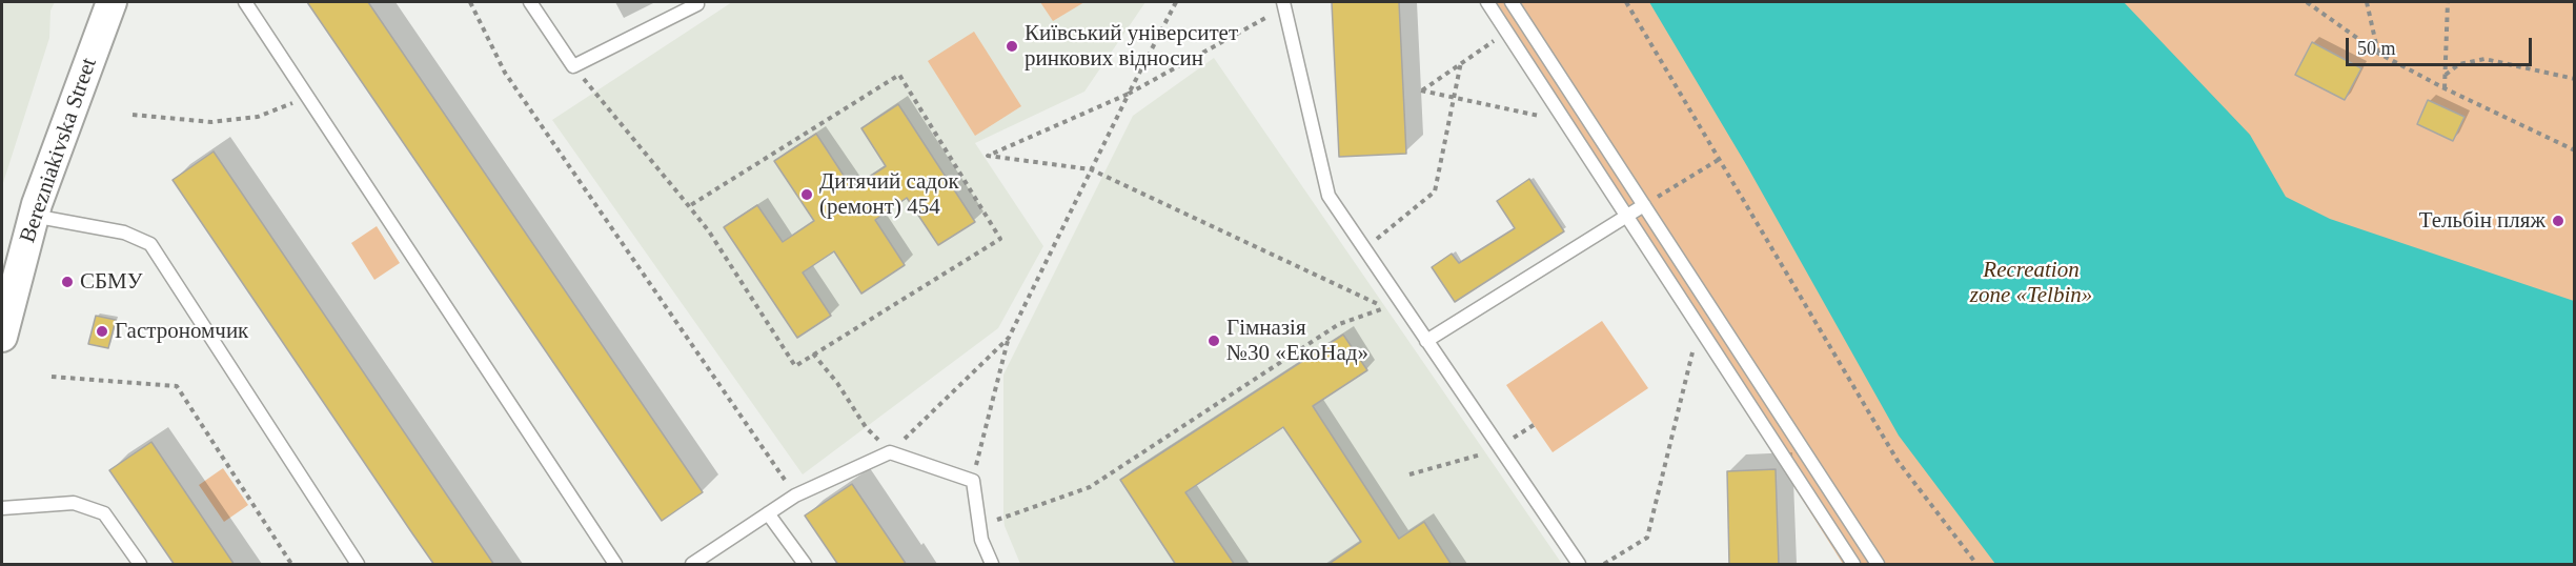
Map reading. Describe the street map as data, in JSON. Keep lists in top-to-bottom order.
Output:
{
  "streets": {
    "street": ["Berezniakivska Street"]
  },
  "parks": ["Recreation zone «Telbin»"],
  "places": [
    "Київський університет ринкових відносин",
    "Дитячий садок (ремонт) 454",
    "Тельбін пляж",
    "СБМУ",
    "Гастрономчик",
    "Гімназія №30 «ЕкоНад»"
  ],
  "scale_bar": "50 m"
}
